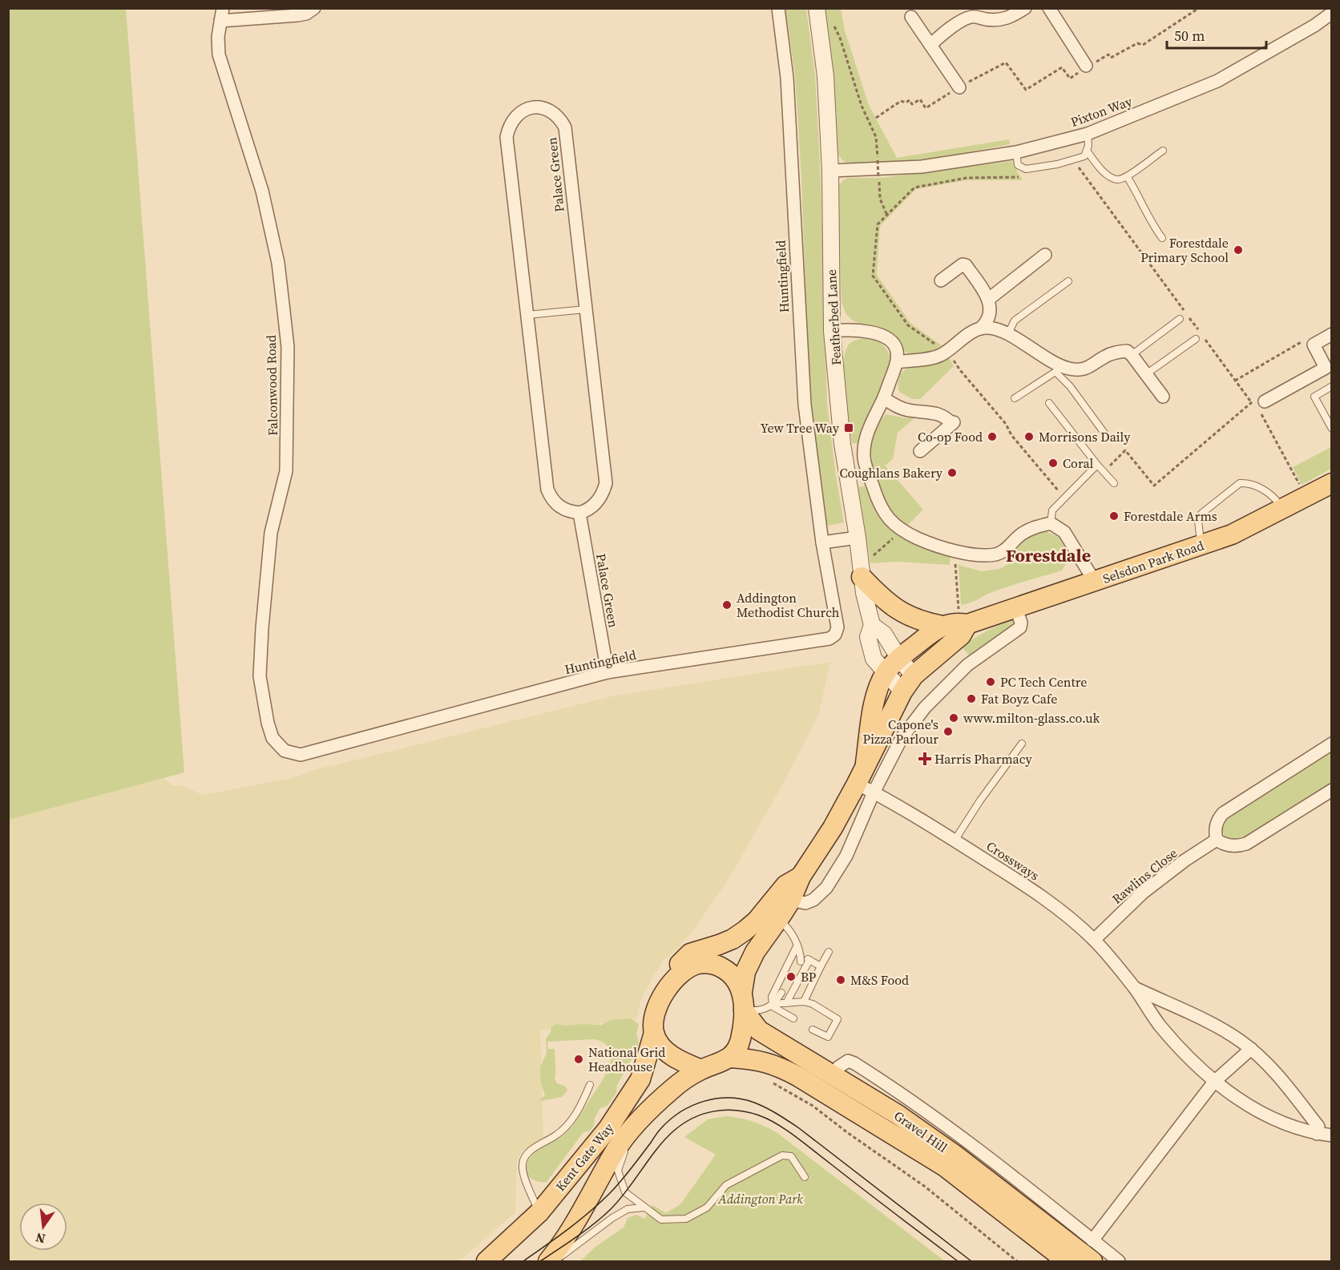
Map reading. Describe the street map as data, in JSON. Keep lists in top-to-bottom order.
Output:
{
  "streets": {
    "main road": ["Selsdon Park Road", "Gravel Hill", "Kent Gate Way"],
    "street": [
      "Pixton Way",
      "Palace Green",
      "Huntingfield",
      "Featherbed Lane",
      "Falconwood Road",
      "Crossways",
      "Rawlins Close"
    ]
  },
  "crossings": [
    ["Pixton Way", "Featherbed Lane"],
    ["Palace Green", "Huntingfield"],
    ["Huntingfield", "Falconwood Road"],
    ["Featherbed Lane", "Selsdon Park Road"],
    ["Crossways", "Rawlins Close"],
    ["Gravel Hill", "Kent Gate Way"]
  ],
  "districts": ["Forestdale"],
  "parks": ["Addington Park"],
  "places": {
    "other": [
      "Forestdale Primary School",
      "Co-op Food",
      "Morrisons Daily",
      "Coral",
      "Coughlans Bakery",
      "Forestdale Arms",
      "Addington Methodist Church",
      "PC Tech Centre",
      "Fat Boyz Cafe",
      "www.milton-glass.co.uk",
      "Capone's Pizza Parlour",
      "BP",
      "M&S Food",
      "National Grid Headhouse"
    ],
    "transit": ["Yew Tree Way"],
    "health": ["Harris Pharmacy"]
  },
  "scale_bar": "50 m",
  "north": "bottom"
}
